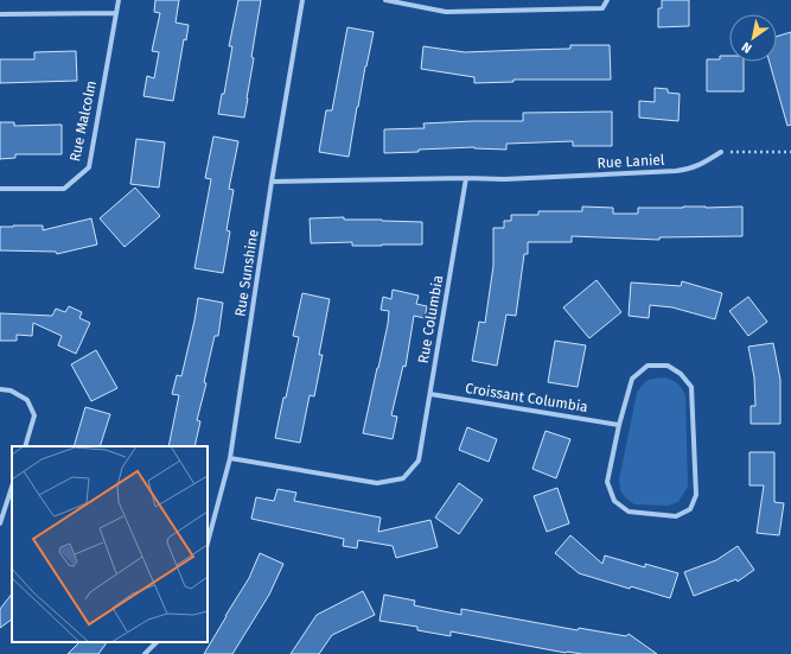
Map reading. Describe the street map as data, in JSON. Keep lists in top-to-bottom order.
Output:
{
  "streets": {
    "street": [
      "Rue Malcolm",
      "Rue Laniel",
      "Rue Sunshine",
      "Rue Columbia",
      "Croissant Columbia"
    ]
  },
  "crossings": [
    ["Rue Laniel", "Rue Columbia"],
    ["Rue Sunshine", "Rue Columbia"],
    ["Rue Columbia", "Croissant Columbia"]
  ],
  "north": "bottom left"
}
